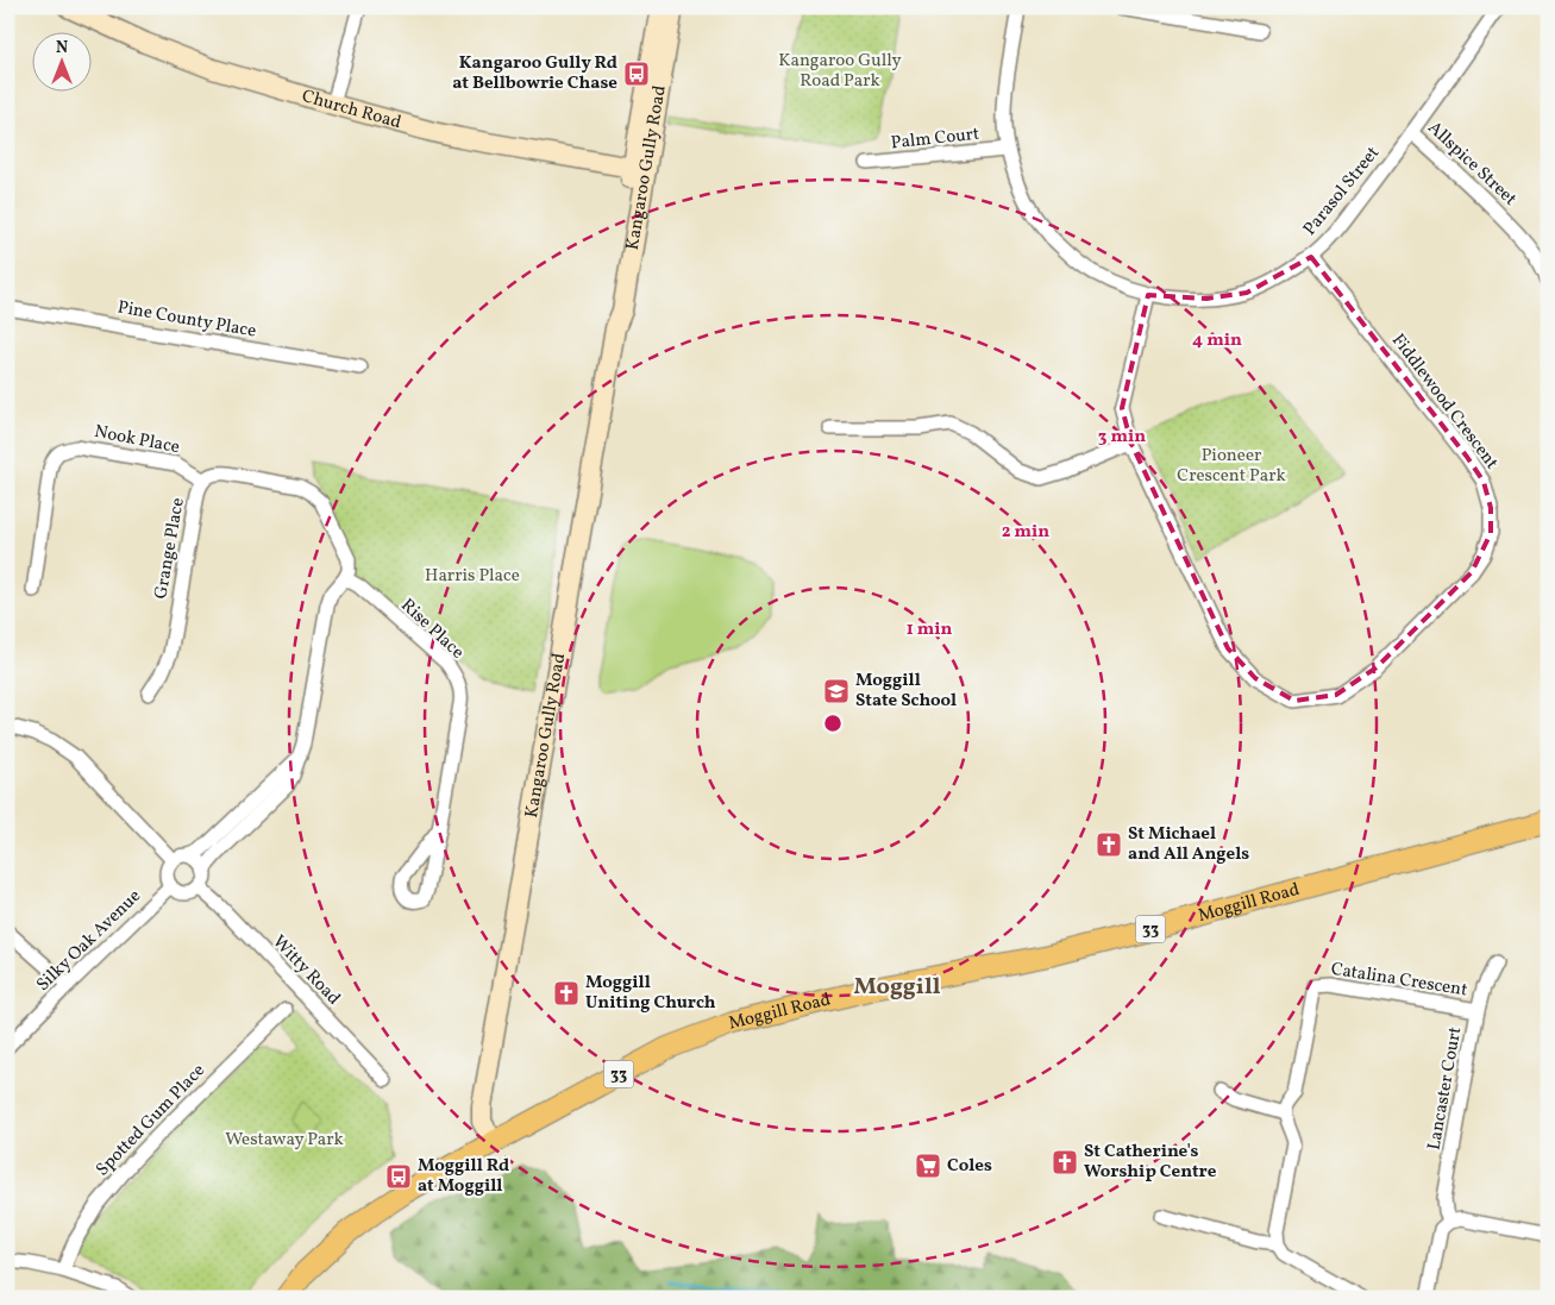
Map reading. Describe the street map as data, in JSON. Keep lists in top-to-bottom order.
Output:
{
  "streets": {
    "main road": [
      "Church Road",
      "Kangaroo Gully Road",
      "Moggill Road",
      "33"
    ],
    "street": [
      "Palm Court",
      "Allspice Street",
      "Parasol Street",
      "Pine County Place",
      "Fiddlewood Crescent",
      "Nook Place",
      "Grange Place",
      "Rise Place",
      "Silky Oak Avenue",
      "Witty Road",
      "Catalina Crescent",
      "Lancaster Court",
      "Spotted Gum Place"
    ]
  },
  "crossings": [
    ["Church Road", "Kangaroo Gully Road"],
    ["Palm Court", "Parasol Street"],
    ["Allspice Street", "Parasol Street"],
    ["Kangaroo Gully Road", "Moggill Road"],
    ["Parasol Street", "Fiddlewood Crescent"],
    ["Nook Place", "Grange Place"],
    ["Grange Place", "Rise Place"],
    ["Silky Oak Avenue", "Witty Road"],
    ["Catalina Crescent", "Lancaster Court"]
  ],
  "districts": ["Moggill"],
  "parks": [
    "Kangaroo Gully Road Park",
    "Pioneer Crescent Park",
    "Harris Place",
    "Westaway Park"
  ],
  "places": {
    "bus stop": ["Kangaroo Gully Rd at Bellbowrie Chase", "Moggill Rd at Moggill"],
    "school or university": ["Moggill State School"],
    "church": ["St Michael and All Angels", "Moggill Uniting Church", "St Catherine's Worship Centre"],
    "supermarket": ["Coles"]
  },
  "north": "top",
  "rings": [
    "4 min",
    "3 min",
    "2 min",
    "1 min"
  ]
}
